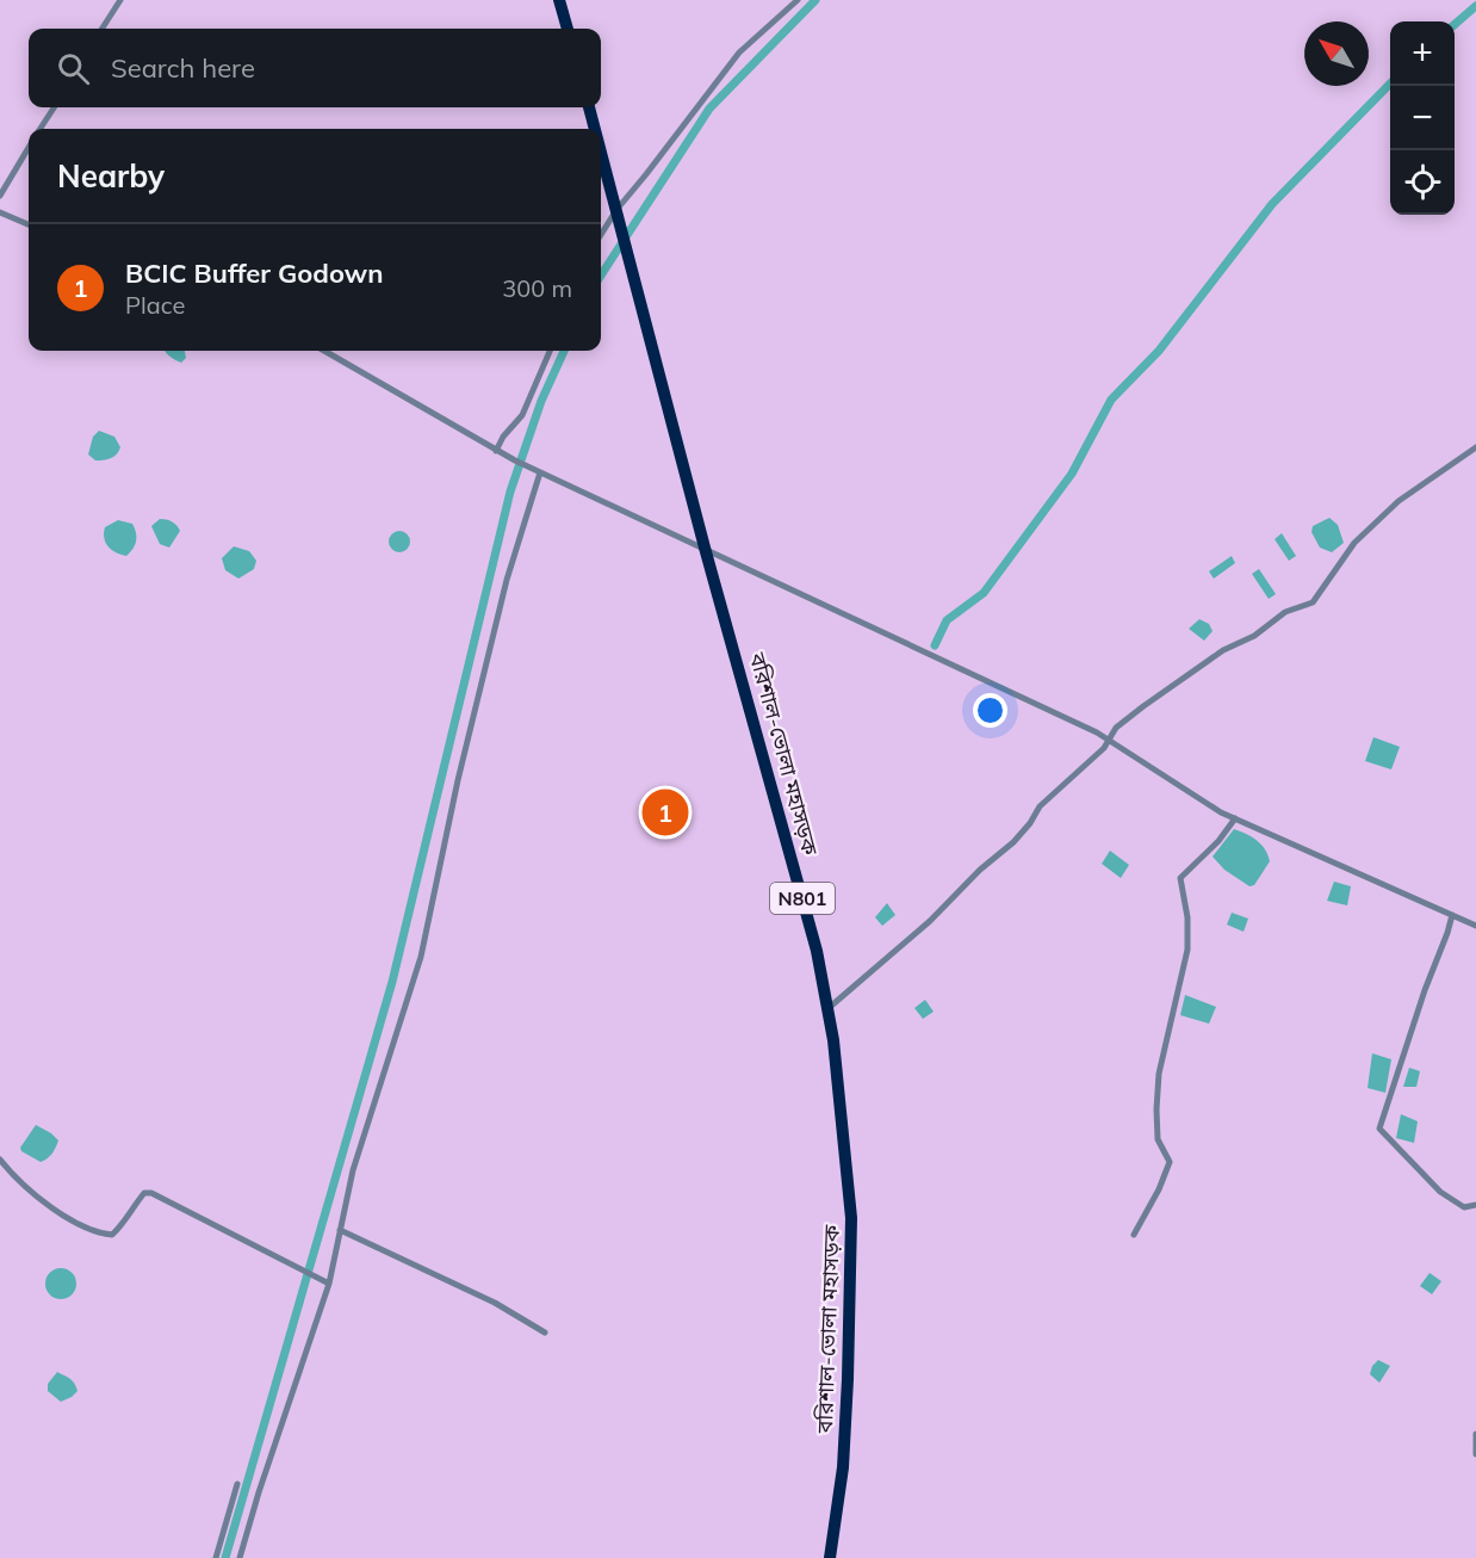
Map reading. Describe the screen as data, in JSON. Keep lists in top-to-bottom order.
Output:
{
  "streets": {
    "highway": ["বরিশাল-ভোলা মহাসড়ক", "N801"]
  },
  "north": "top left",
  "page": {
    "map_buttons": ["+", "−"],
    "search": "Search here",
    "heading": "Nearby",
    "list": [
      {
        "mark": "1",
        "name": "BCIC Buffer Godown",
        "note": "Place",
        "value": "300 m"
      }
    ],
    "pins": "1"
  }
}
